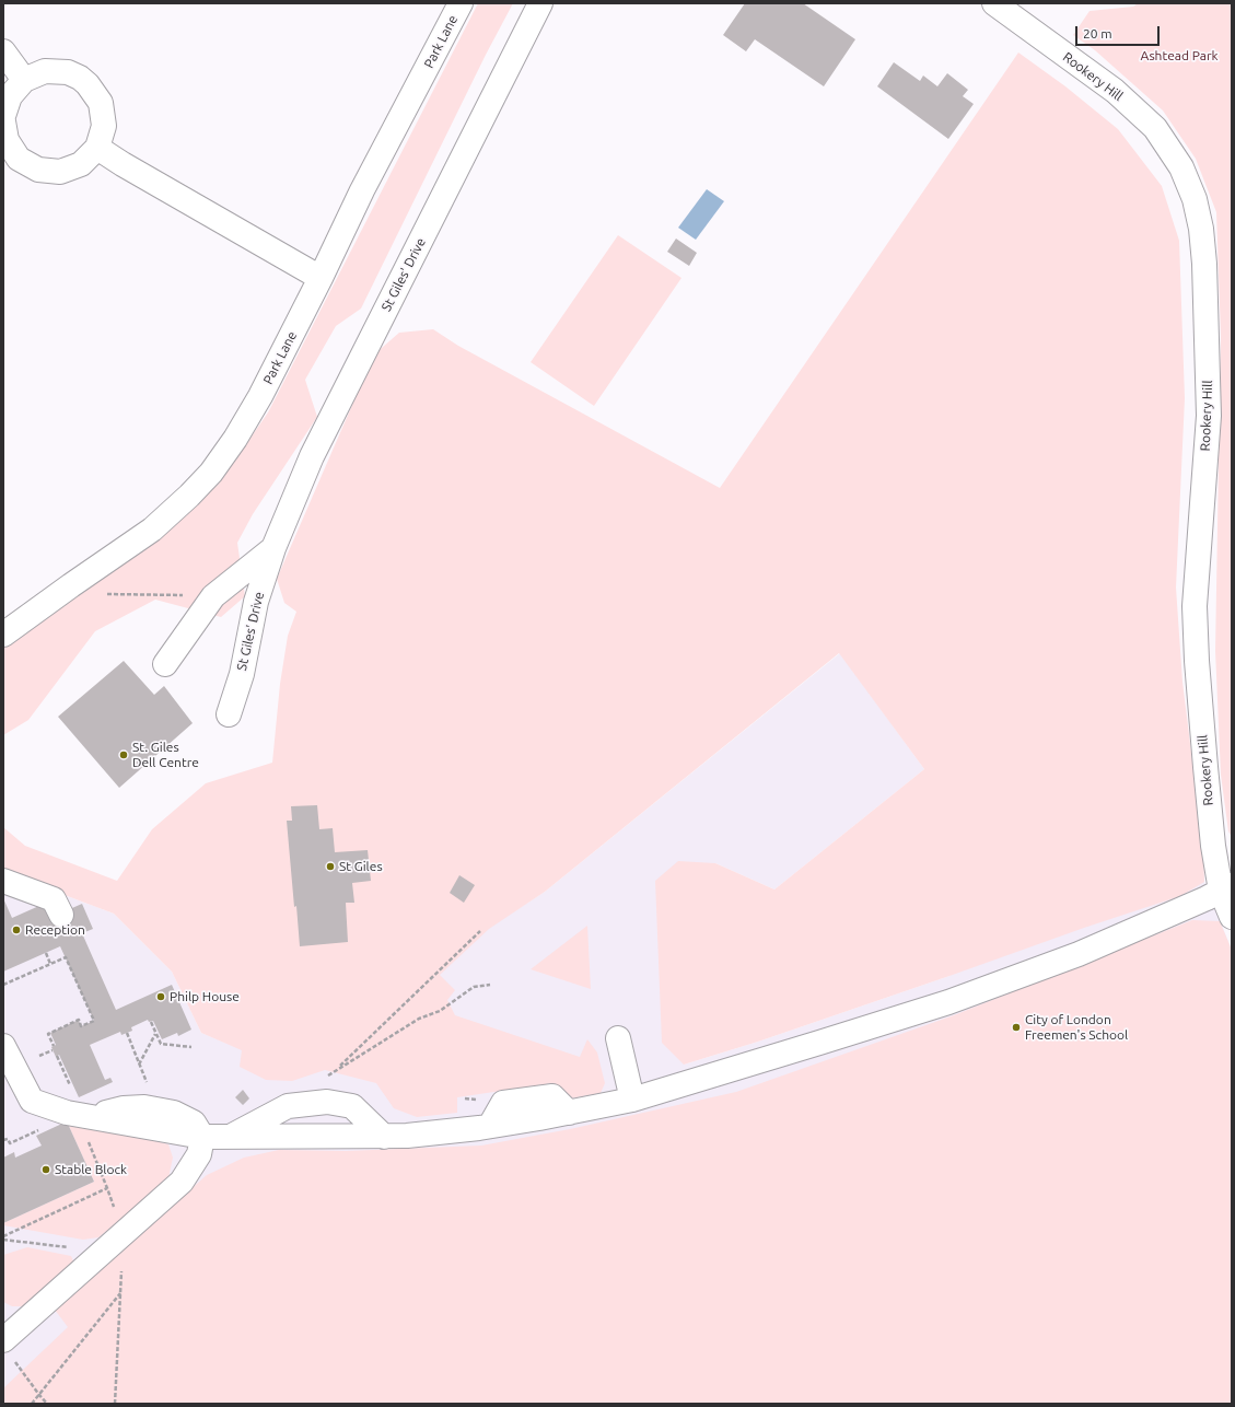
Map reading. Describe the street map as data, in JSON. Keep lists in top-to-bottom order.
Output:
{
  "streets": {
    "street": ["Park Lane", "Rookery Hill", "St Giles' Drive"]
  },
  "parks": ["Ashtead Park"],
  "places": [
    "St. Giles Dell Centre",
    "St Giles",
    "Reception",
    "Philp House",
    "City of London Freemen's School",
    "Stable Block"
  ],
  "scale_bar": "20 m"
}
